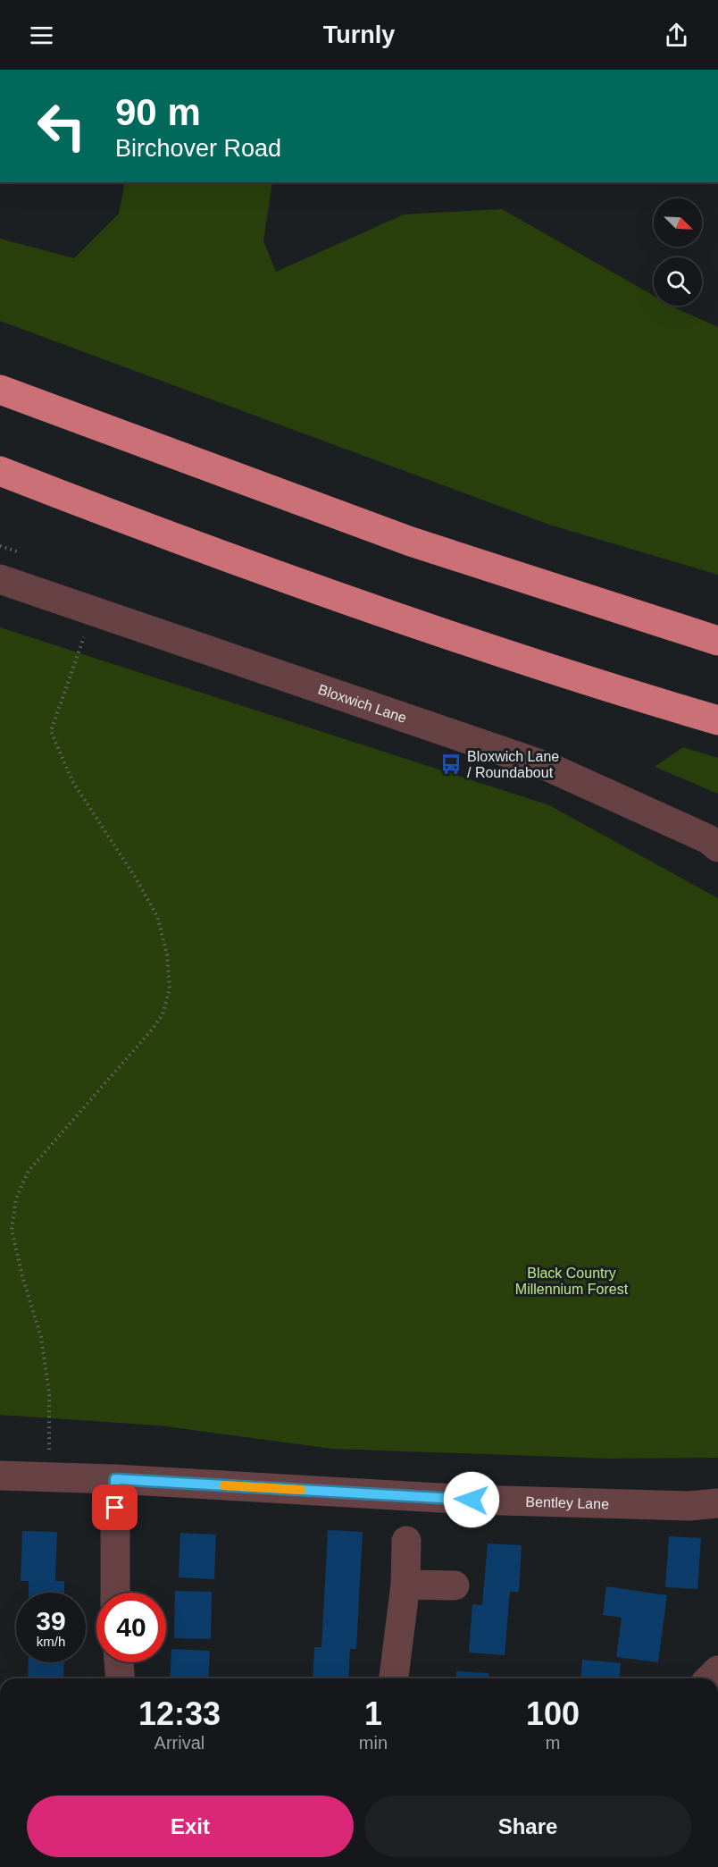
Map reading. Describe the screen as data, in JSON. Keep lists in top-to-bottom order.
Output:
{
  "streets": {
    "street": ["Bloxwich Lane", "Bentley Lane"]
  },
  "parks": ["Black Country Millennium Forest"],
  "places": {
    "bus stop": ["Bloxwich Lane / Roundabout"]
  },
  "north": "bottom right",
  "page": {
    "header": "Turnly",
    "turn": ["90 m", "Birchover Road"],
    "speed": "39 km/h",
    "limit": "40",
    "eta": [
      "12:33",
      "Arrival",
      "1",
      "min",
      "100",
      "m"
    ],
    "buttons": ["Exit", "Share"]
  }
}
